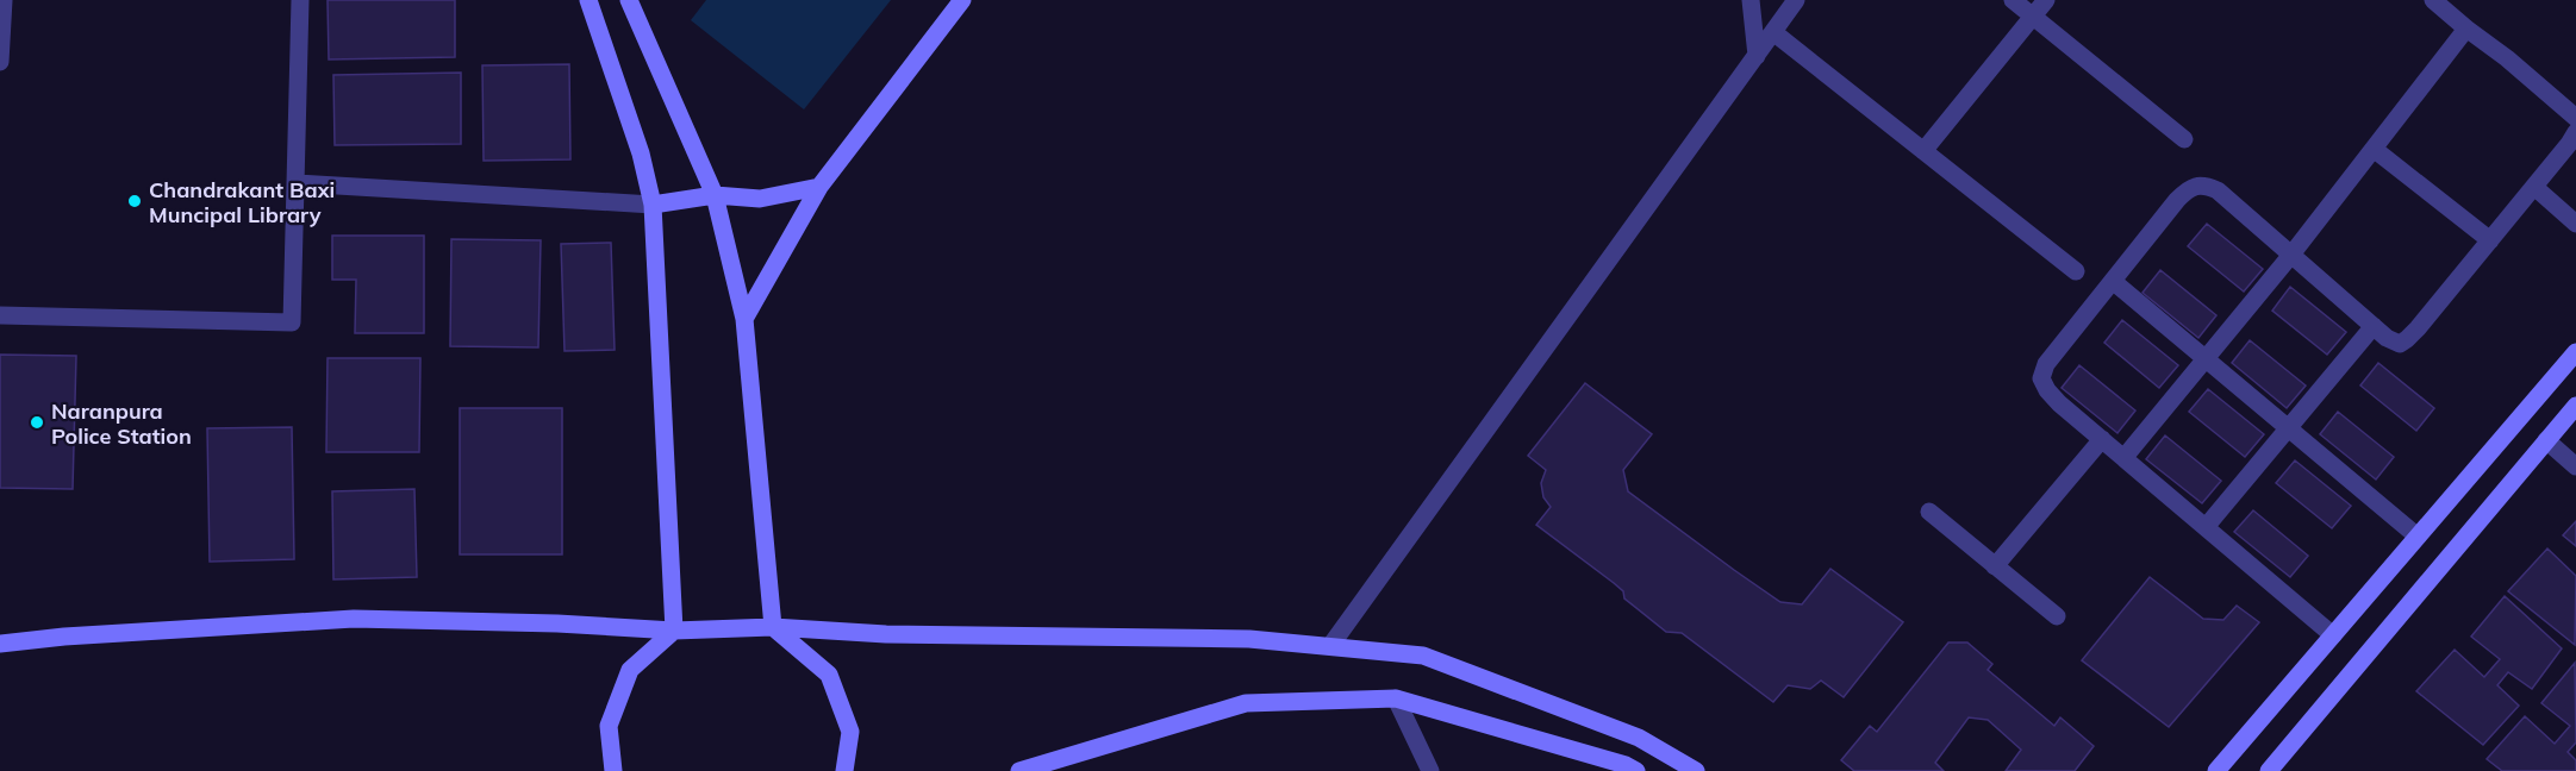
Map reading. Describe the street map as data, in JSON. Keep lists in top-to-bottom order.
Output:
{
  "places": ["Chandrakant Baxi Muncipal Library", "Naranpura Police Station"]
}
